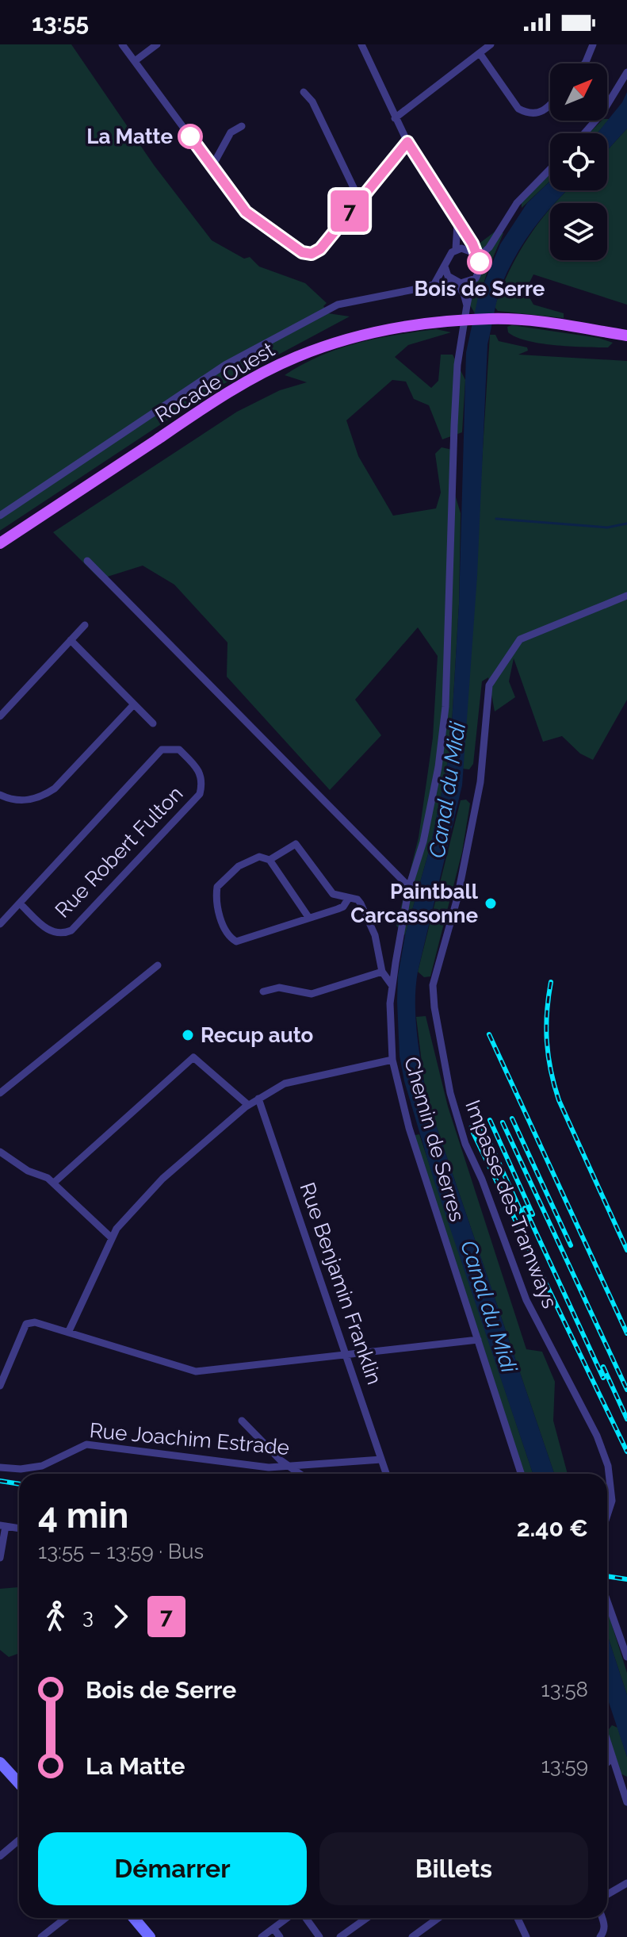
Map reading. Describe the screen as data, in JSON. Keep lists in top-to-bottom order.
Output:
{
  "streets": {
    "main road": ["Rocade Ouest"],
    "street": [
      "Rue Robert Fulton",
      "Chemin de Serres",
      "Impasse des Tramways",
      "Rue Benjamin Franklin",
      "Rue Joachim Estrade"
    ]
  },
  "crossings": [
    ["Rue Benjamin Franklin", "Rue Joachim Estrade"]
  ],
  "water": ["Canal du Midi"],
  "places": [
    "La Matte",
    "Bois de Serre",
    "Paintball Carcassonne",
    "Recup auto"
  ],
  "lines": ["bus line 7"],
  "north": "top right",
  "page": {
    "status": "13:55",
    "on_map": "7",
    "heading": ["4 min", "13:55 – 13:59 · Bus", "2.40 €"],
    "legs": ["3", "7"],
    "list": [
      {
        "name": "Bois de Serre",
        "value": "13:58"
      },
      {
        "name": "La Matte",
        "value": "13:59"
      }
    ],
    "buttons": ["Démarrer", "Billets"]
  }
}
